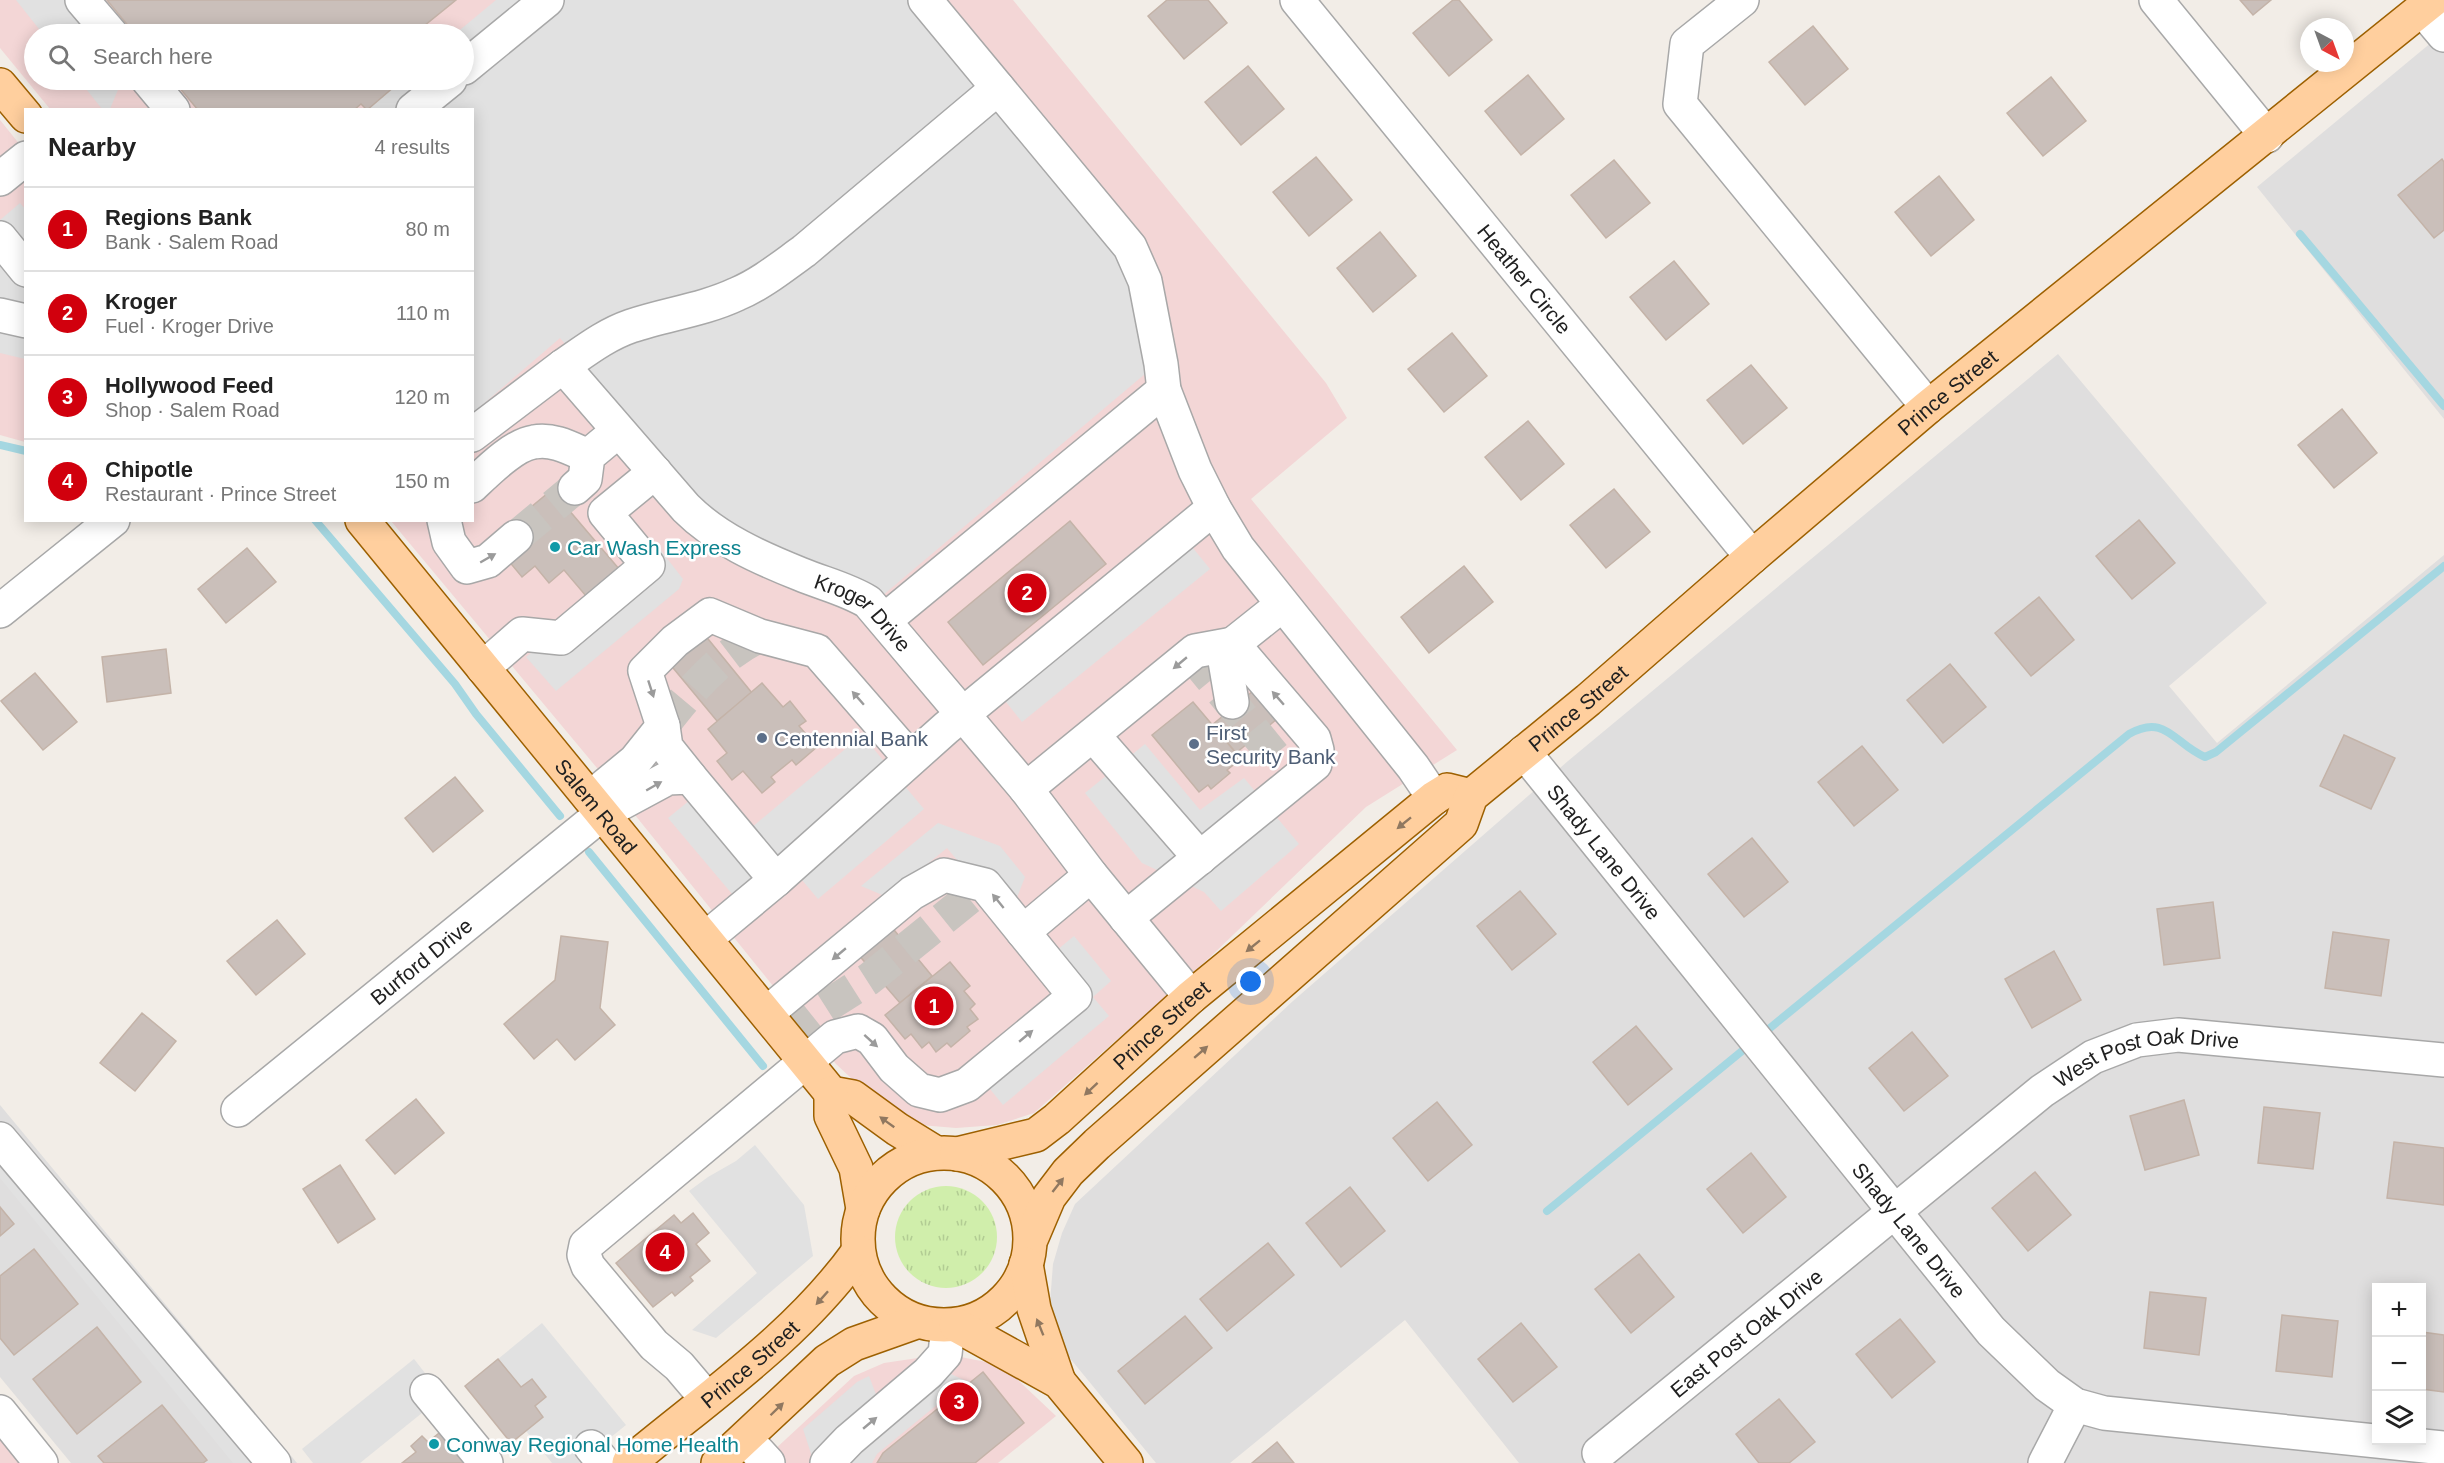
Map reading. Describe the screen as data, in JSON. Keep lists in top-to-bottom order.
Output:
{
  "streets": {
    "main road": ["Prince Street", "Salem Road"],
    "street": [
      "Heather Circle",
      "Kroger Drive",
      "Shady Lane Drive",
      "Burford Drive",
      "West Post Oak Drive",
      "East Post Oak Drive"
    ]
  },
  "crossings": [
    ["Heather Circle", "Prince Street"],
    ["Prince Street", "Kroger Drive"],
    ["Prince Street", "Shady Lane Drive"],
    ["Salem Road", "Burford Drive"],
    ["Shady Lane Drive", "West Post Oak Drive"],
    ["Shady Lane Drive", "East Post Oak Drive"],
    ["West Post Oak Drive", "East Post Oak Drive"]
  ],
  "places": [
    "Car Wash Express",
    "Centennial Bank",
    "First Security Bank",
    "Conway Regional Home Health"
  ],
  "north": "bottom right",
  "page": {
    "search": "Search here",
    "heading": ["Nearby", "4 results"],
    "list": [
      {
        "mark": "1",
        "name": "Regions Bank",
        "note": "Bank · Salem Road",
        "value": "80 m"
      },
      {
        "mark": "2",
        "name": "Kroger",
        "note": "Fuel · Kroger Drive",
        "value": "110 m"
      },
      {
        "mark": "3",
        "name": "Hollywood Feed",
        "note": "Shop · Salem Road",
        "value": "120 m"
      },
      {
        "mark": "4",
        "name": "Chipotle",
        "note": "Restaurant · Prince Street",
        "value": "150 m"
      }
    ],
    "pins": [
      "2",
      "1",
      "4",
      "3"
    ],
    "map_buttons": ["+", "−"]
  }
}
